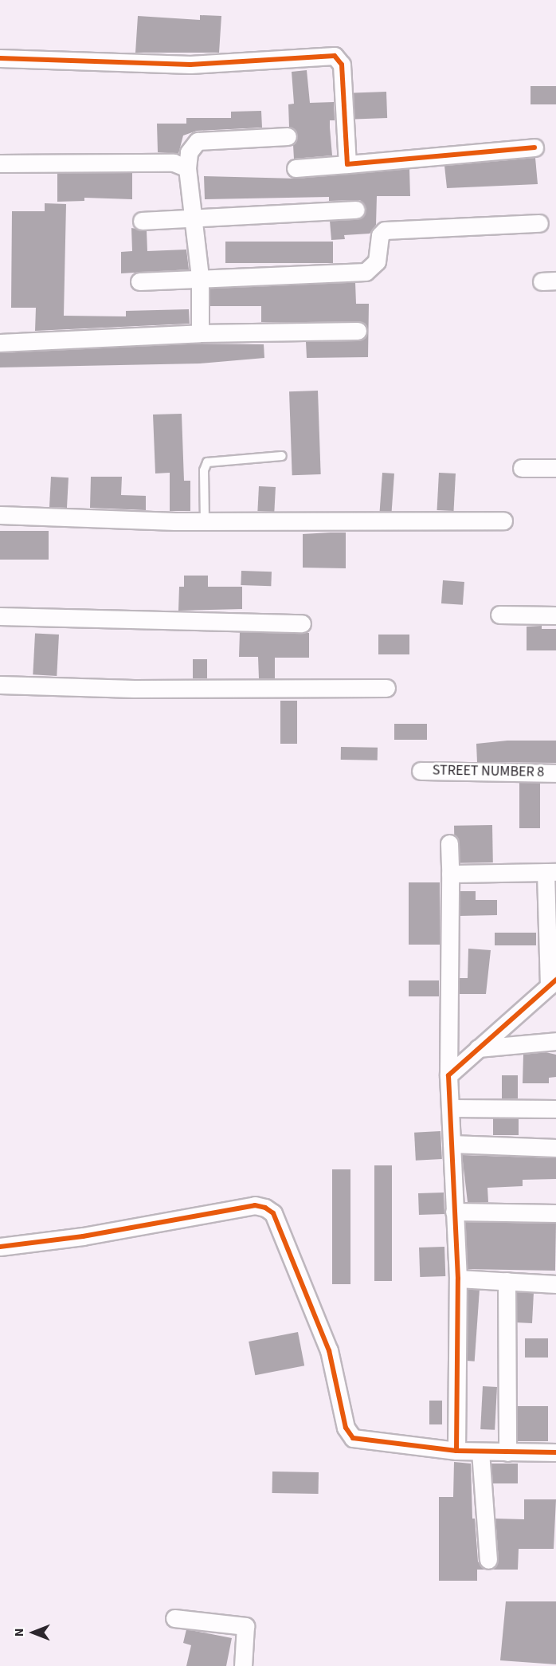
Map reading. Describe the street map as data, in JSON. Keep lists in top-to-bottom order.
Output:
{
  "streets": {
    "street": ["STREET NUMBER 8"]
  },
  "north": "left"
}
